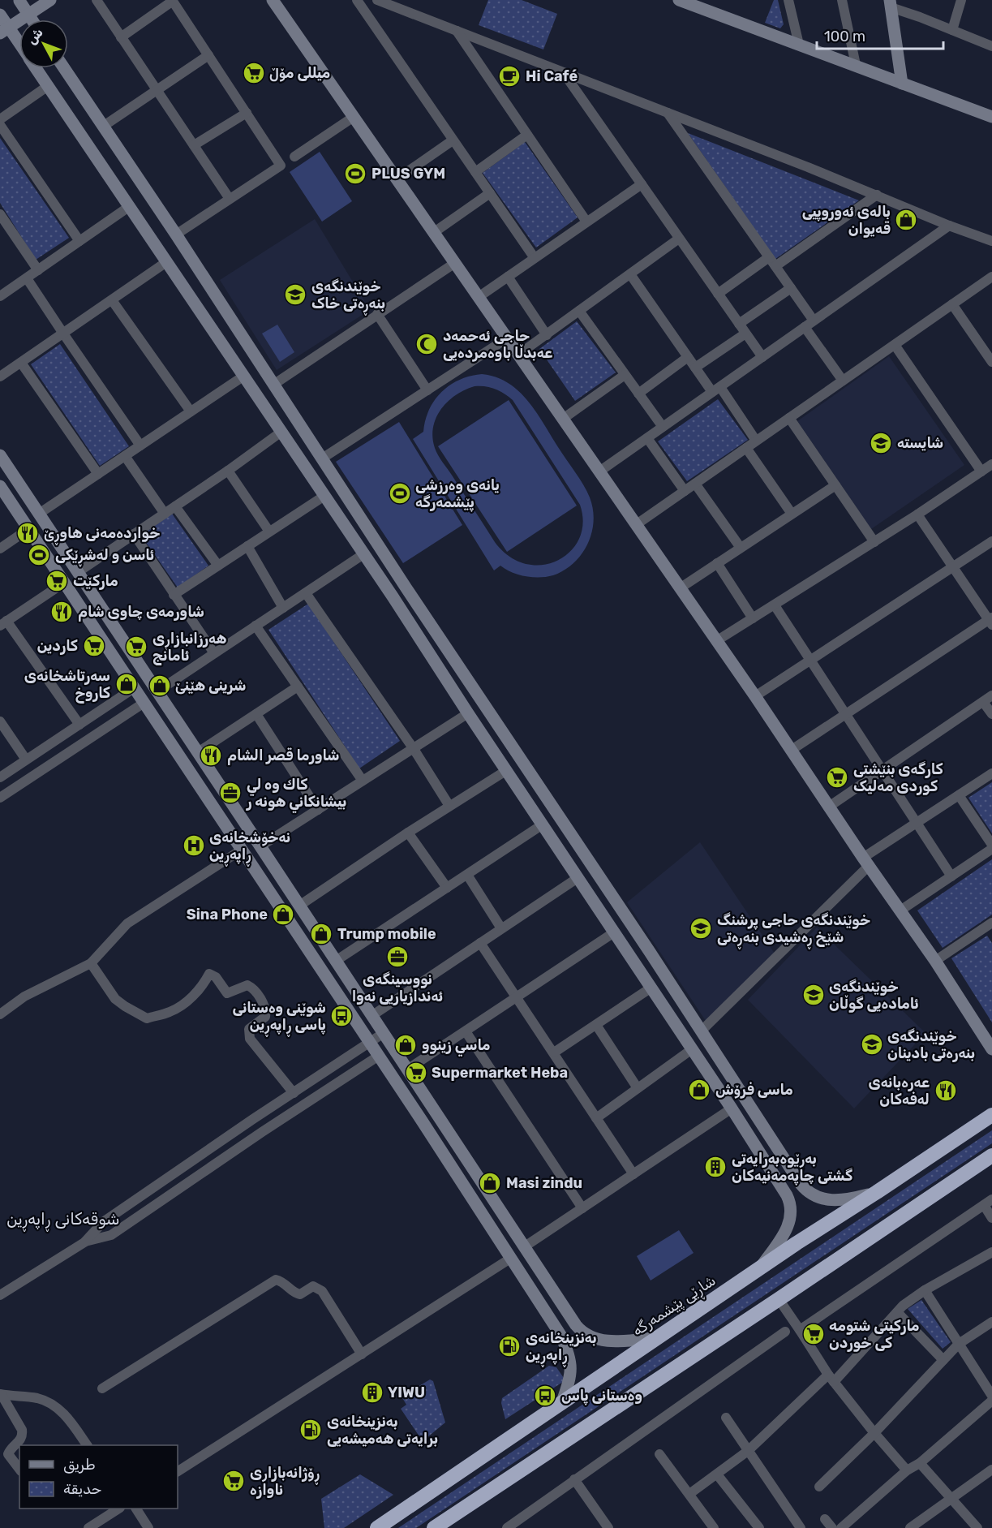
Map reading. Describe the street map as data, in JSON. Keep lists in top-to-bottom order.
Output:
{
  "streets": {
    "highway": ["شاڕێی پێشمەرگە"]
  },
  "districts": ["شوقەکانی ڕاپەڕین"],
  "places": {
    "supermarket": [
      "میللی مۆڵ",
      "مارکێت",
      "كاردين",
      "هەرزانبازاڕی ئامانج",
      "کارگەی بنێشتی کوردی مەلیک",
      "Supermarket Heba",
      "مارکیتی شتومه کی خوردن",
      "ڕۆژانەبازاڕی ناوازە"
    ],
    "cafe": ["Hi Café"],
    "sports": ["PLUS GYM", "یانەی وەرزشی پێشمەرگە", "ئاسن و لەشڕێکی"],
    "shop": [
      "بالەی ئەوروپیی قەیوان",
      "سەرتاشخانەی کاروخ",
      "شرینی هێنێ",
      "Sina Phone",
      "Trump mobile",
      "ماسي زينوو",
      "ماسی فرۆش",
      "Masi zindu"
    ],
    "school or university": [
      "خوێندنگەی بنەڕەتی خاک",
      "شایستە",
      "خوێندنگەی حاجی پرشنگ شێخ ڕەشیدی بنەڕەتی",
      "خوێندنگەی ئامادەیی گوڵان",
      "خوێندنگەی بنەرەتی بادینان"
    ],
    "mosque": ["حاجی ئەحمەد عەبدڵا باوەمردەیی"],
    "restaurant": [
      "خواردەمەنی هاوڕێ",
      "شاورمەی چاوی شام",
      "شاورما قصر الشام",
      "عەرەبانەی لەفەکان"
    ],
    "office": ["كاك وه لي بيشانكاني هونه ر", "نووسینگەی ئەندازیاریی نەوا"],
    "hospital": ["نەخۆشخانەی ڕاپەڕین"],
    "bus stop": ["شوێنی وەستانی پاسی ڕاپەڕین", "وەستانی پاس"],
    "building": ["بەڕێوەبەرایەتی گشتی چاپەمەنیەکان", "YIWU"],
    "fuel station": ["بەنزینخانەی ڕاپەڕین", "بەنزینخانەی برایەتی هەمیشەیی"]
  },
  "legend": ["طريق", "حديقة"],
  "scale_bar": "100 m",
  "north": "top left"
}
